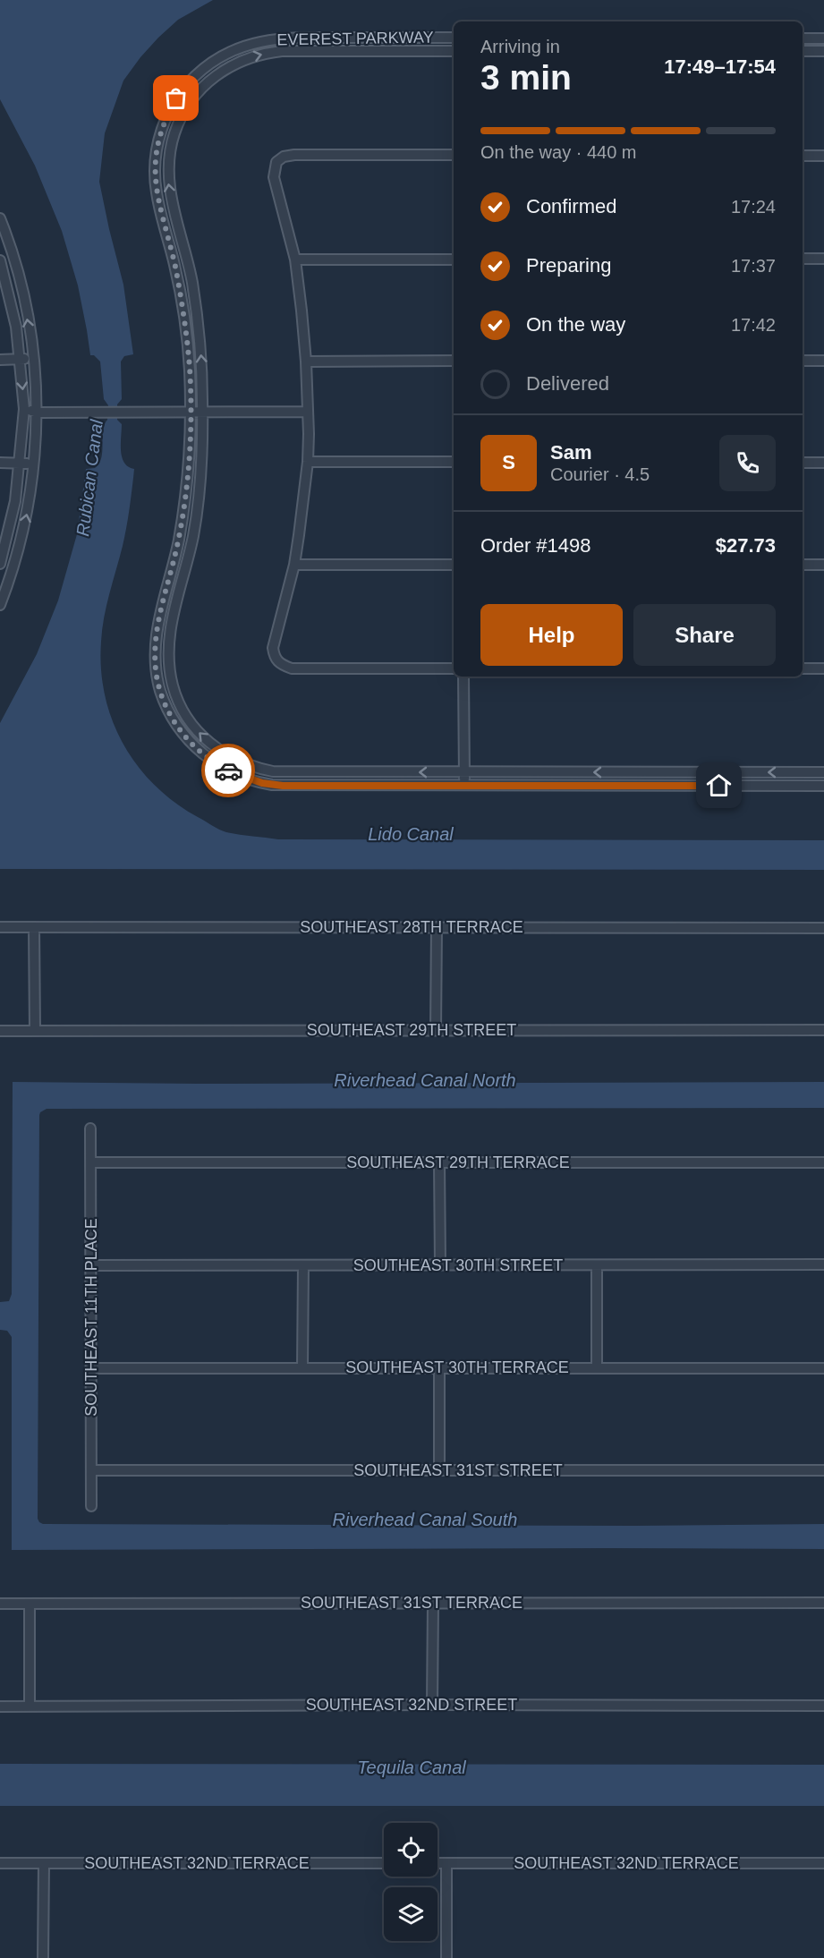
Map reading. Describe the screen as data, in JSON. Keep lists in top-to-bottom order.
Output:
{
  "streets": {
    "street": [
      "EVEREST PARKWAY",
      "SOUTHEAST 28TH TERRACE",
      "SOUTHEAST 29TH STREET",
      "SOUTHEAST 29TH TERRACE",
      "SOUTHEAST 30TH STREET",
      "SOUTHEAST 11TH PLACE",
      "SOUTHEAST 30TH TERRACE",
      "SOUTHEAST 31ST STREET",
      "SOUTHEAST 31ST TERRACE",
      "SOUTHEAST 32ND STREET",
      "SOUTHEAST 32ND TERRACE"
    ]
  },
  "crossings": [
    ["SOUTHEAST 29TH TERRACE", "SOUTHEAST 11TH PLACE"],
    ["SOUTHEAST 30TH STREET", "SOUTHEAST 11TH PLACE"],
    ["SOUTHEAST 11TH PLACE", "SOUTHEAST 30TH TERRACE"],
    ["SOUTHEAST 11TH PLACE", "SOUTHEAST 31ST STREET"]
  ],
  "water": [
    "Rubican Canal",
    "Lido Canal",
    "Riverhead Canal North",
    "Riverhead Canal South",
    "Tequila Canal"
  ],
  "page": {
    "heading": ["3 min", "Arriving in", "17:49–17:54"],
    "panel": [
      "Sam",
      "Courier · 4.5",
      "Order #1498",
      "$27.73"
    ],
    "bar": "On the way · 440 m",
    "list": [
      ["Confirmed", "17:24"],
      ["Preparing", "17:37"],
      ["On the way", "17:42"],
      "Delivered"
    ],
    "round": "S",
    "buttons": ["Help", "Share"]
  }
}
